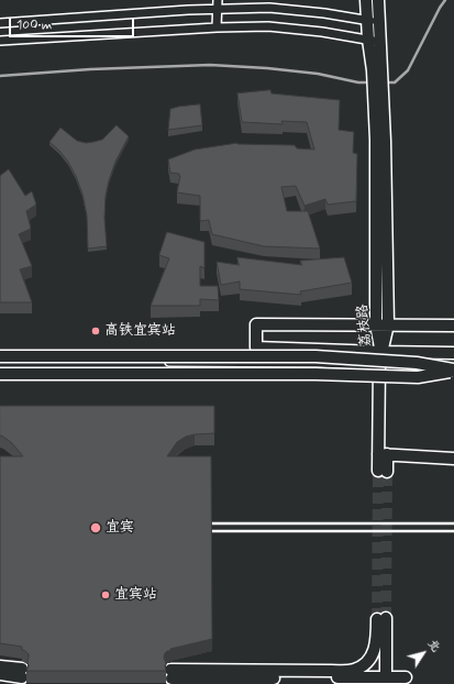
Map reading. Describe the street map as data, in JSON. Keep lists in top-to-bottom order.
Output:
{
  "streets": {
    "street": ["荔枝路"]
  },
  "places": ["高铁宜宾站", "宜宾", "宜宾站"],
  "scale_bar": "100 m",
  "north": "top right"
}
